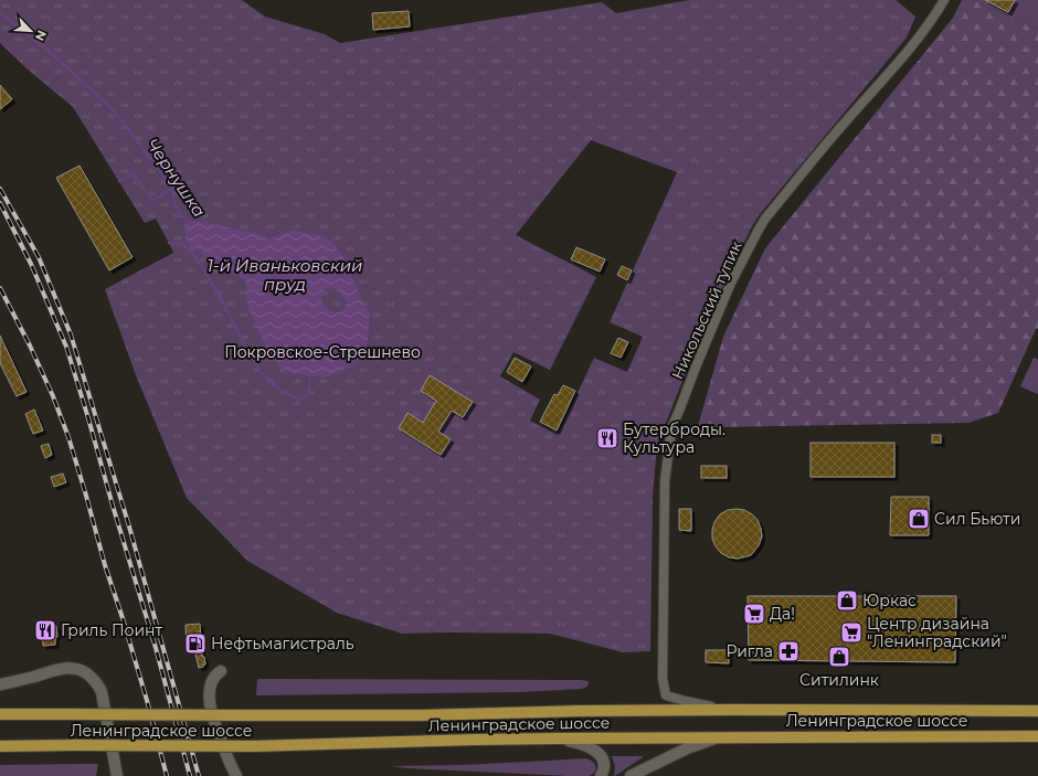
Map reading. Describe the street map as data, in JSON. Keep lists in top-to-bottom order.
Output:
{
  "streets": {
    "main road": ["Ленинградское шоссе"],
    "street": ["Никольский тупик"]
  },
  "crossings": [
    ["Никольский тупик", "Ленинградское шоссе"]
  ],
  "water": ["Чернушка", "1-й Иваньковский пруд"],
  "parks": ["Покровское-Стрешнево"],
  "places": {
    "restaurant": ["Бутерброды. Культура", "Гриль Поинт"],
    "shop": ["Сил Бьюти", "Юркас", "Ситилинк"],
    "supermarket": ["Да!", "Центр дизайна \"Ленинградский\""],
    "fuel station": ["Нефтьмагистраль"],
    "pharmacy": ["Ригла"]
  },
  "north": "bottom right"
}
